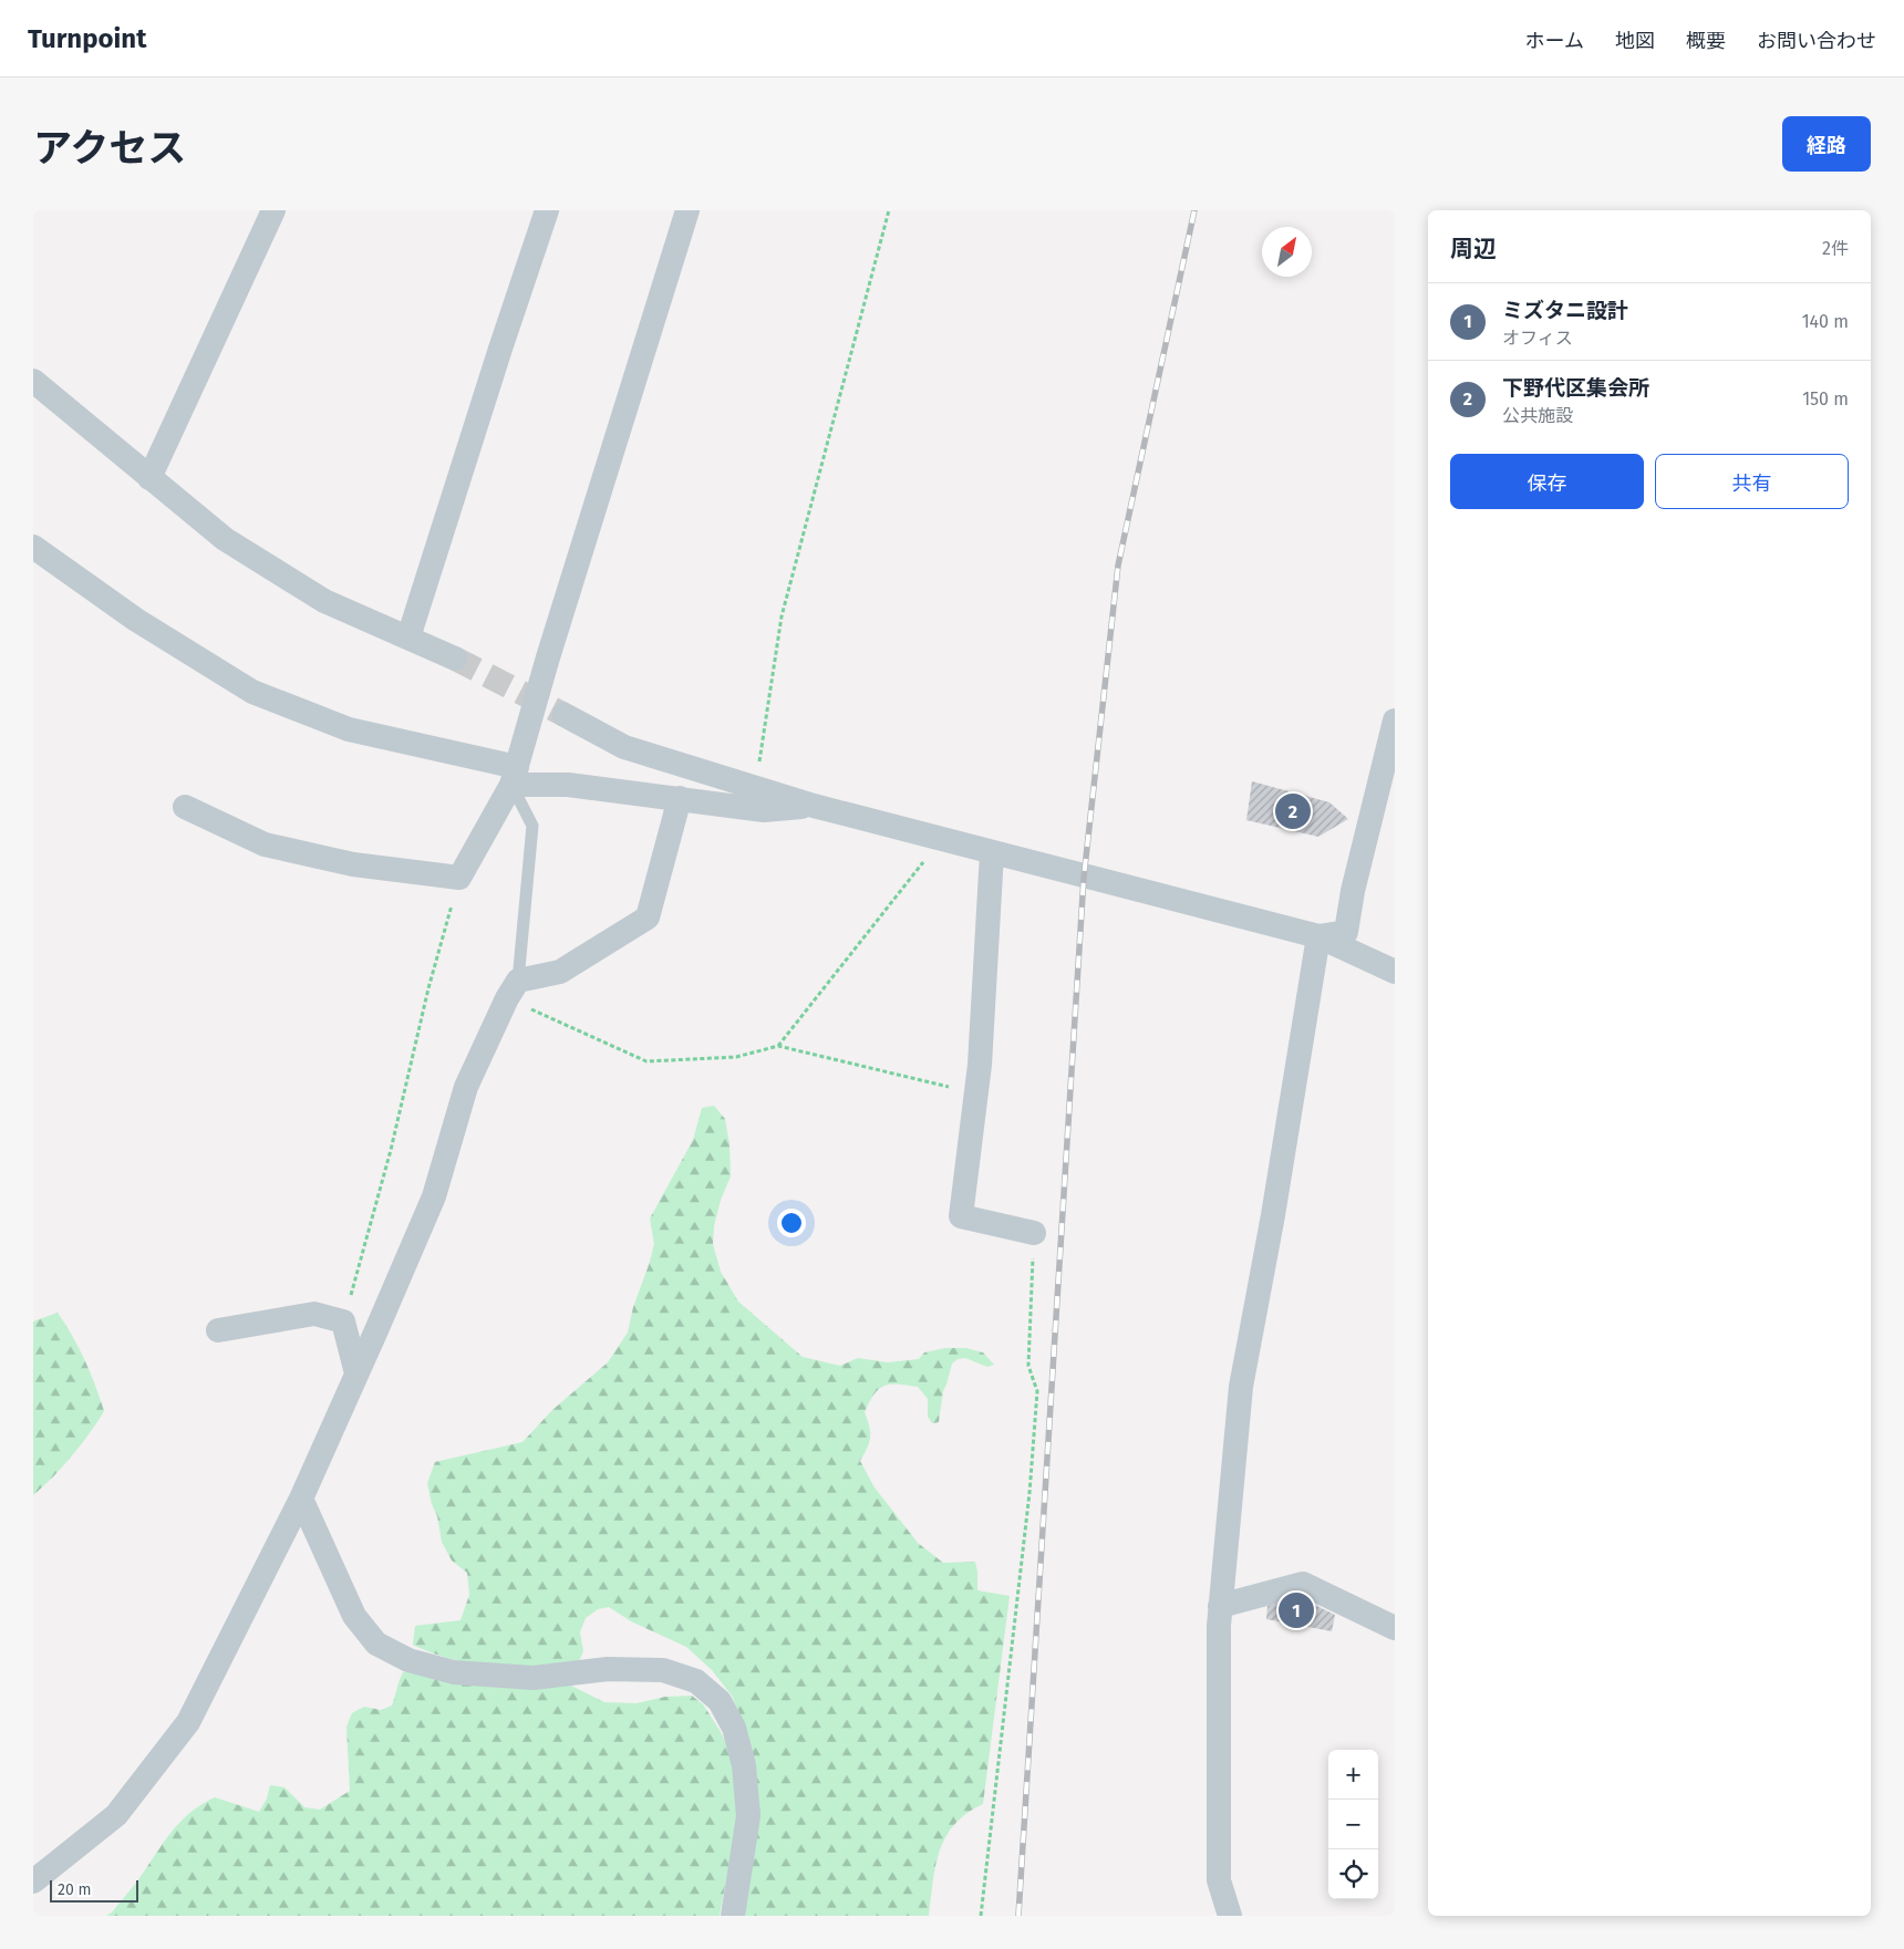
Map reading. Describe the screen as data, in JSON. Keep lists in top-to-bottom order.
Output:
{
  "scale_bar": "20 m",
  "north": "top right",
  "page": {
    "header": "Turnpoint",
    "nav": [
      "ホーム",
      "地図",
      "概要",
      "お問い合わせ"
    ],
    "title": "アクセス",
    "buttons": [
      "経路",
      ["保存", "共有"]
    ],
    "heading": ["周辺", "2件"],
    "list": [
      {
        "mark": "1",
        "name": "ミズタニ設計",
        "note": "オフィス",
        "value": "140 m"
      },
      {
        "mark": "2",
        "name": "下野代区集会所",
        "note": "公共施設",
        "value": "150 m"
      }
    ],
    "pins": ["2", "1"],
    "map_buttons": ["+", "−"],
    "scale": "20 m"
  }
}
